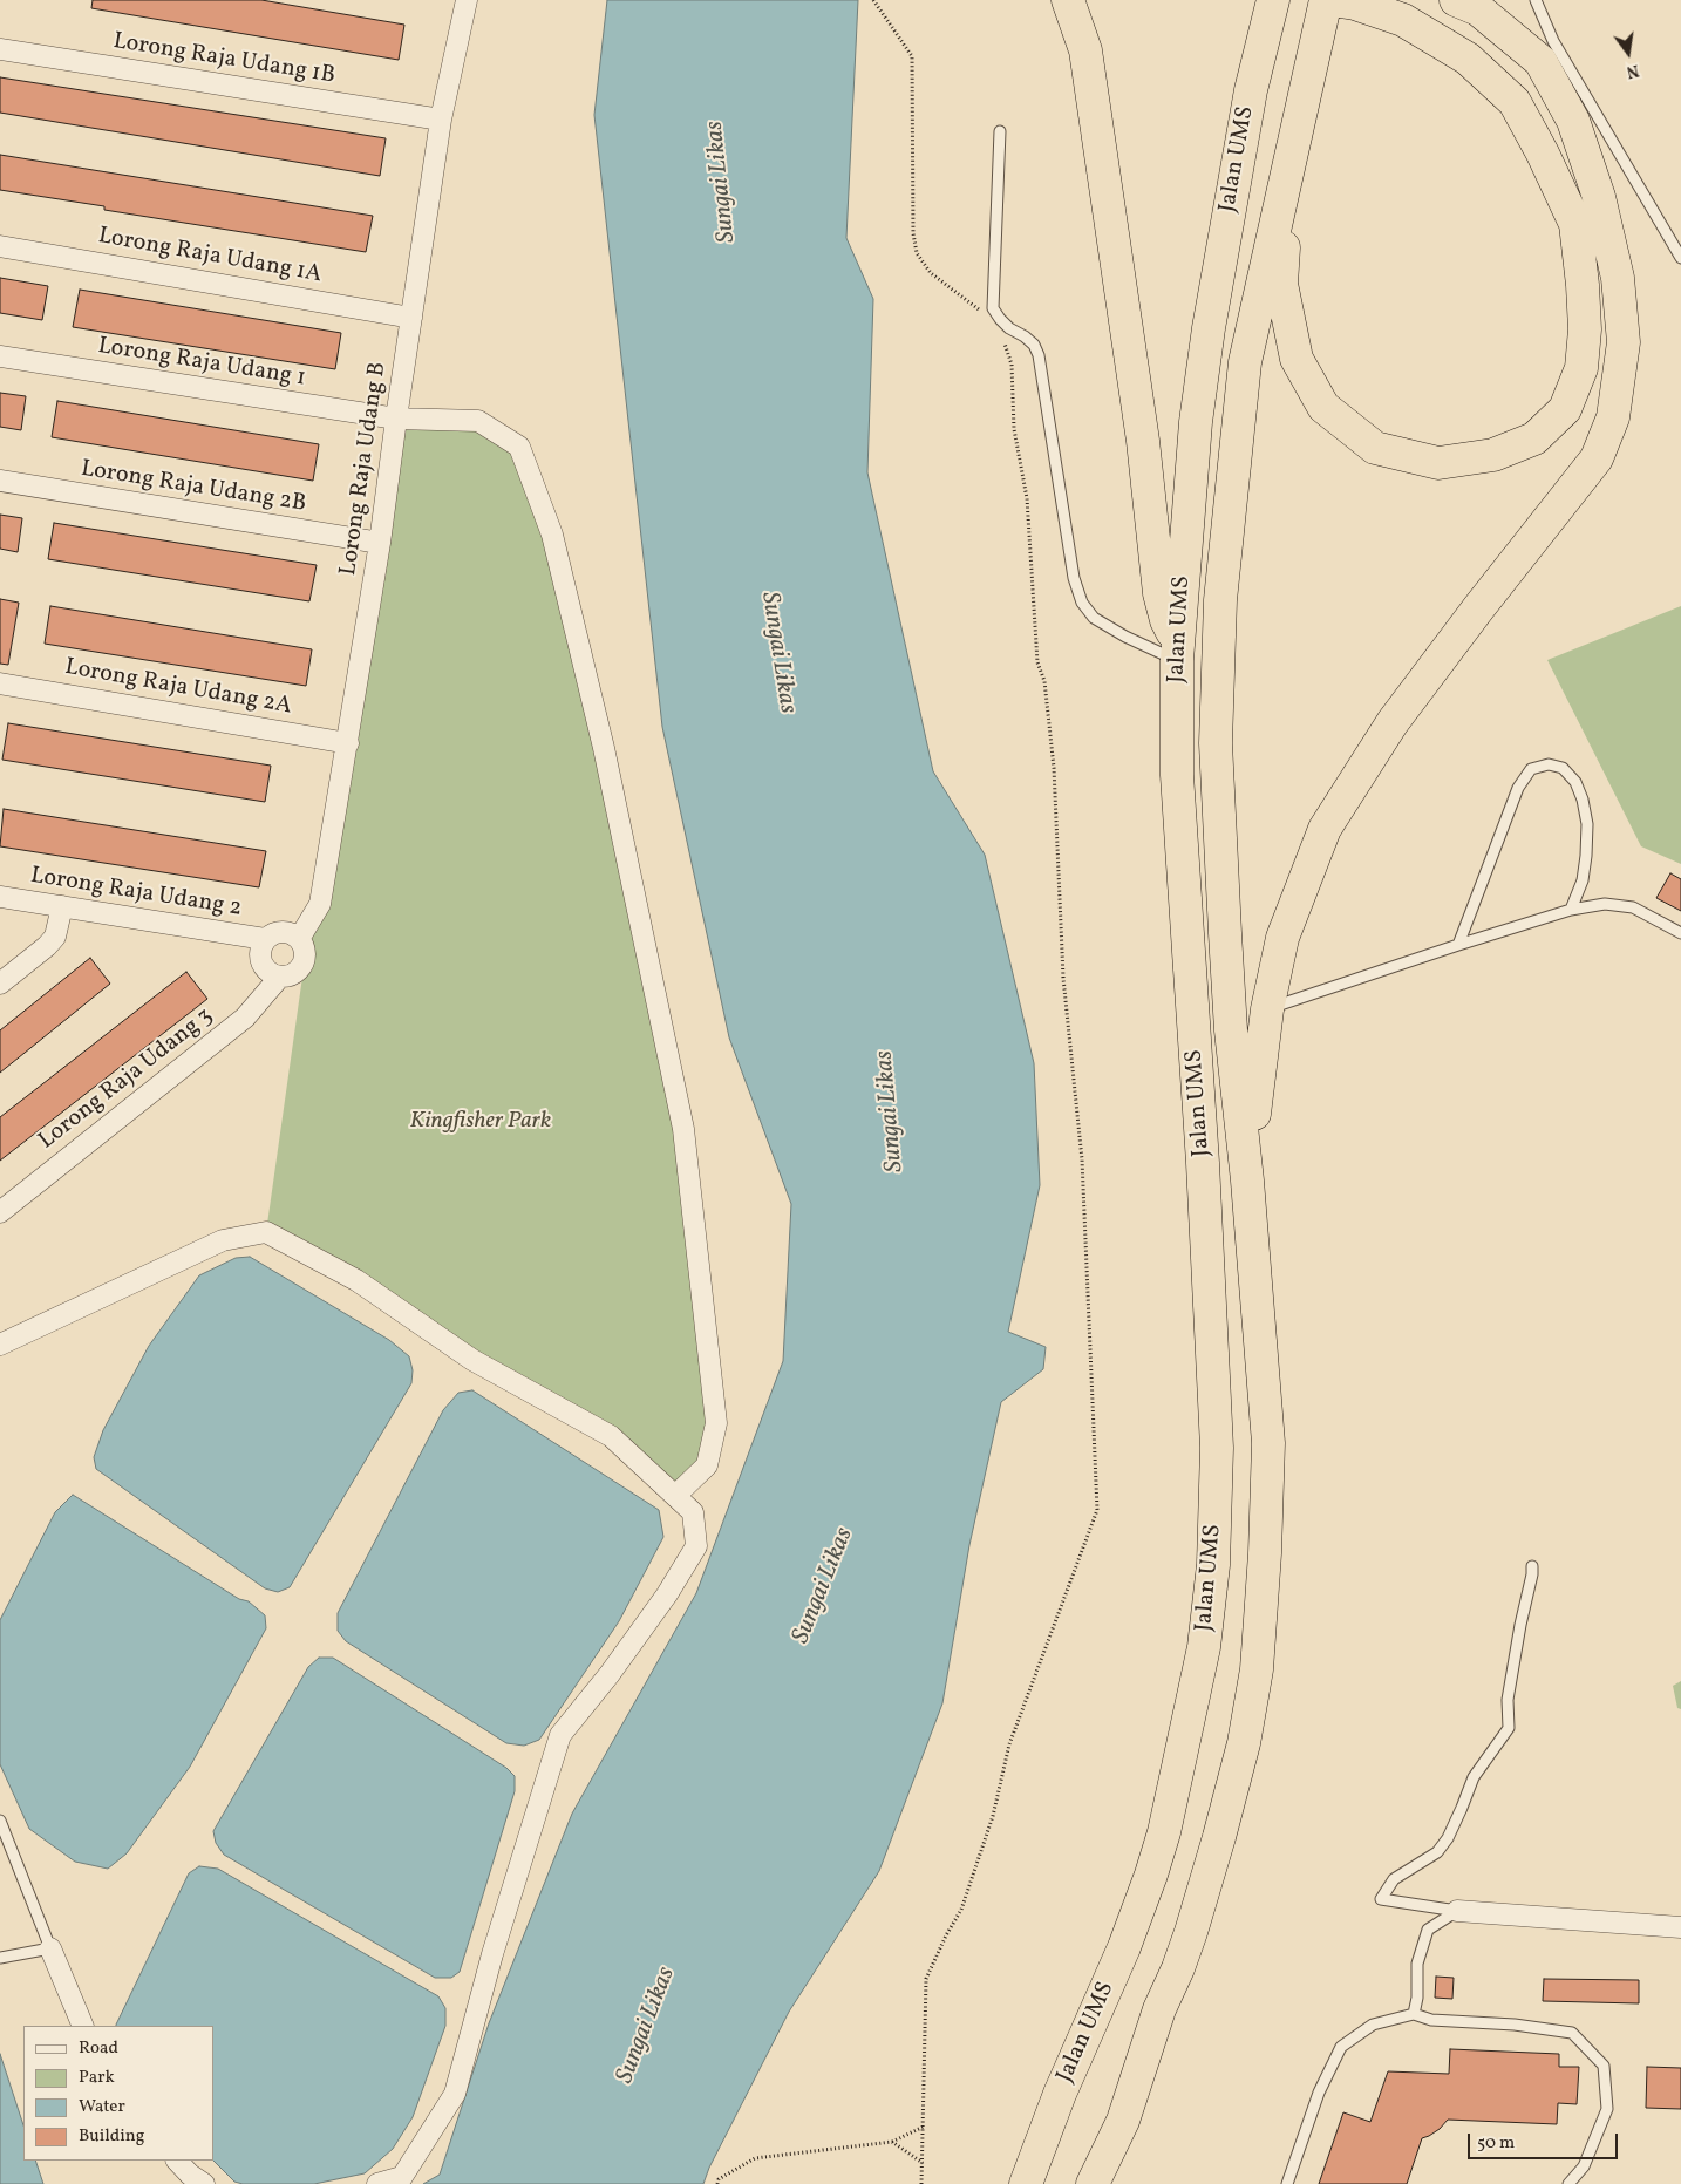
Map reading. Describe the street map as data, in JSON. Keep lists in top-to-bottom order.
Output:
{
  "streets": {
    "highway": ["Jalan UMS"],
    "street": [
      "Lorong Raja Udang 1B",
      "Lorong Raja Udang 1A",
      "Lorong Raja Udang 1",
      "Lorong Raja Udang B",
      "Lorong Raja Udang 2B",
      "Lorong Raja Udang 2A",
      "Lorong Raja Udang 2",
      "Lorong Raja Udang 3"
    ]
  },
  "crossings": [
    ["Lorong Raja Udang 1B", "Lorong Raja Udang B"],
    ["Lorong Raja Udang 1A", "Lorong Raja Udang B"],
    ["Lorong Raja Udang 1", "Lorong Raja Udang B"],
    ["Lorong Raja Udang B", "Lorong Raja Udang 2B"],
    ["Lorong Raja Udang B", "Lorong Raja Udang 2A"],
    ["Lorong Raja Udang B", "Lorong Raja Udang 2"],
    ["Lorong Raja Udang B", "Lorong Raja Udang 3"],
    ["Lorong Raja Udang 2", "Lorong Raja Udang 3"]
  ],
  "water": ["Sungai Likas"],
  "parks": ["Kingfisher Park"],
  "legend": [
    "Road",
    "Park",
    "Water",
    "Building"
  ],
  "scale_bar": "50 m",
  "north": "bottom"
}
